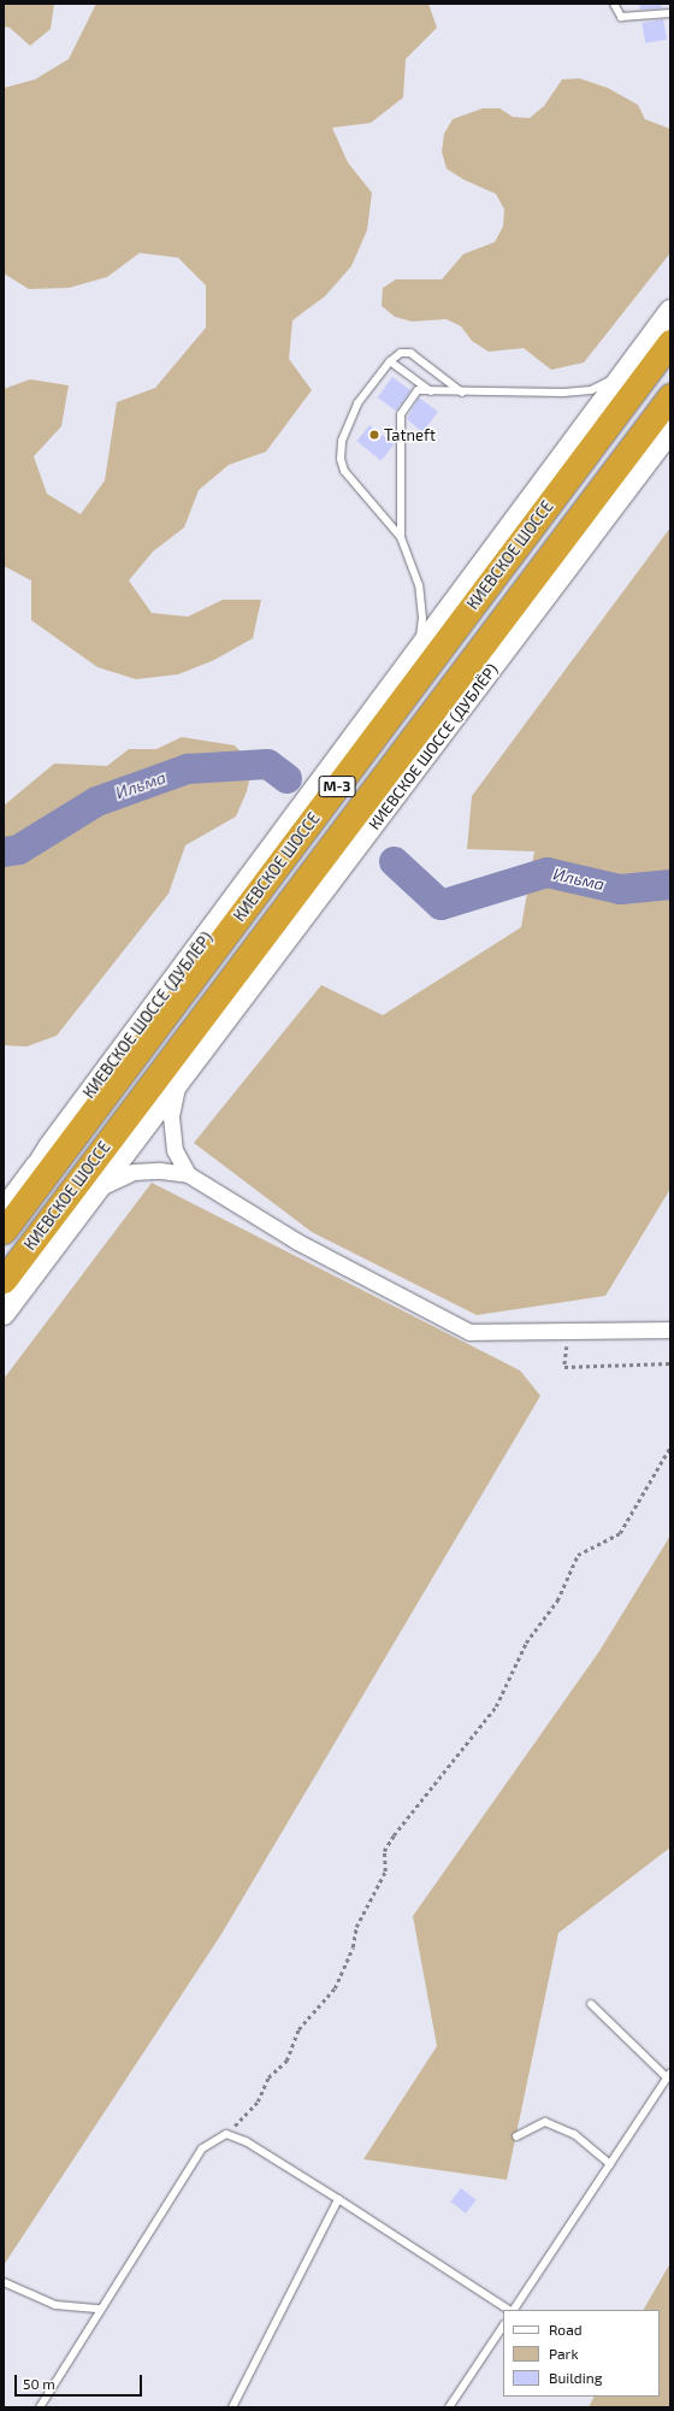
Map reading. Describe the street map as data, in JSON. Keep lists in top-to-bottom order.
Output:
{
  "streets": {
    "highway": ["КИЕВСКОЕ ШОССЕ", "М-3"],
    "main road": ["КИЕВСКОЕ ШОССЕ (ДУБЛЁР)"]
  },
  "water": ["Ильма"],
  "places": ["Tatneft"],
  "legend": ["Road", "Park", "Building"],
  "scale_bar": "50 m"
}
